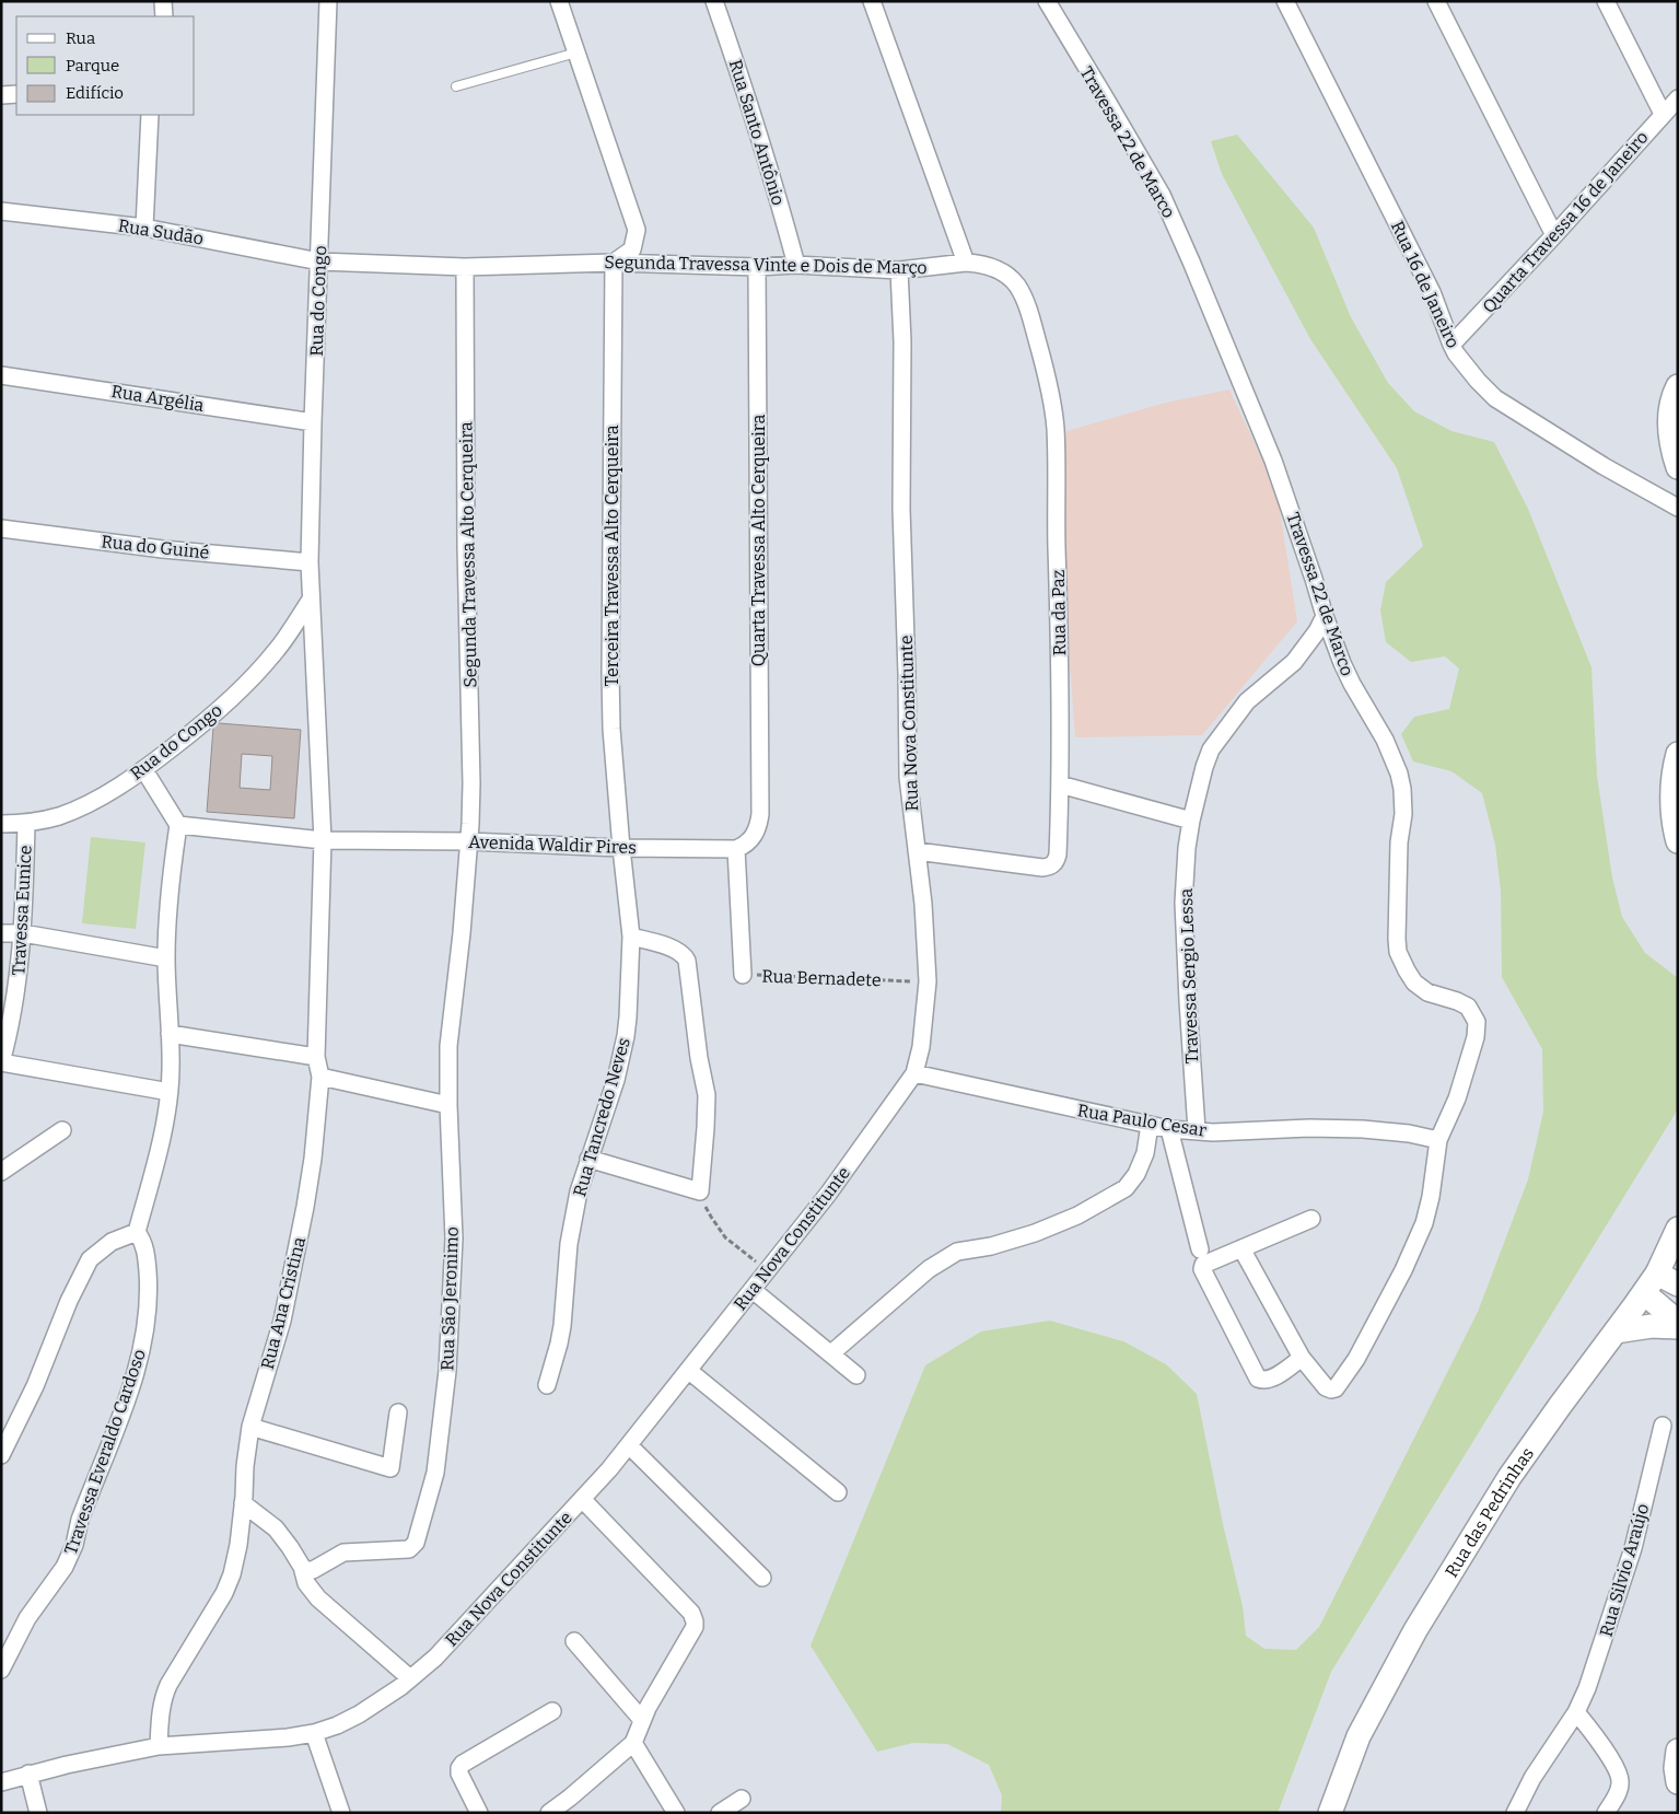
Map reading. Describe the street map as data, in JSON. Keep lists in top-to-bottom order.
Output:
{
  "streets": {
    "main road": ["Rua das Pedrinhas"],
    "street": [
      "Rua Santo Antônio",
      "Travessa 22 de Marco",
      "Quarta Travessa 16 de Janeiro",
      "Rua Sudão",
      "Segunda Travessa Vinte e Dois de Março",
      "Rua 16 de Janeiro",
      "Rua do Congo",
      "Rua Argélia",
      "Quarta Travessa Alto Cerqueira",
      "Rua do Guiné",
      "Segunda Travessa Alto Cerqueira",
      "Terceira Travessa Alto Cerqueira",
      "Rua da Paz",
      "Rua Nova Constitunte",
      "Avenida Waldir Pires",
      "Travessa Eunice",
      "Travessa Sergio Lessa",
      "Rua Bernadete",
      "Rua Tancredo Neves",
      "Rua Paulo Cesar",
      "Rua São Jeronimo",
      "Rua Ana Cristina",
      "Travessa Everaldo Cardoso",
      "Rua Silvio Araújo"
    ]
  },
  "crossings": [
    ["Rua Santo Antônio", "Segunda Travessa Vinte e Dois de Março"],
    ["Travessa 22 de Marco", "Travessa Sergio Lessa"],
    ["Travessa 22 de Marco", "Rua Paulo Cesar"],
    ["Quarta Travessa 16 de Janeiro", "Rua 16 de Janeiro"],
    ["Rua Sudão", "Segunda Travessa Vinte e Dois de Março"],
    ["Rua Sudão", "Rua do Congo"],
    ["Segunda Travessa Vinte e Dois de Março", "Rua do Congo"],
    ["Segunda Travessa Vinte e Dois de Março", "Quarta Travessa Alto Cerqueira"],
    ["Segunda Travessa Vinte e Dois de Março", "Segunda Travessa Alto Cerqueira"],
    ["Segunda Travessa Vinte e Dois de Março", "Terceira Travessa Alto Cerqueira"],
    ["Segunda Travessa Vinte e Dois de Março", "Rua da Paz"],
    ["Segunda Travessa Vinte e Dois de Março", "Rua Nova Constitunte"],
    ["Rua do Congo", "Rua Argélia"],
    ["Rua do Congo", "Rua do Guiné"],
    ["Rua do Congo", "Avenida Waldir Pires"],
    ["Rua do Congo", "Travessa Eunice"],
    ["Rua do Congo", "Rua Ana Cristina"],
    ["Quarta Travessa Alto Cerqueira", "Avenida Waldir Pires"],
    ["Quarta Travessa Alto Cerqueira", "Rua Bernadete"],
    ["Segunda Travessa Alto Cerqueira", "Avenida Waldir Pires"],
    ["Segunda Travessa Alto Cerqueira", "Rua São Jeronimo"],
    ["Terceira Travessa Alto Cerqueira", "Avenida Waldir Pires"],
    ["Terceira Travessa Alto Cerqueira", "Rua Tancredo Neves"],
    ["Rua da Paz", "Rua Nova Constitunte"],
    ["Rua Nova Constitunte", "Rua Bernadete"],
    ["Rua Nova Constitunte", "Rua Paulo Cesar"],
    ["Rua Nova Constitunte", "Rua Ana Cristina"],
    ["Avenida Waldir Pires", "Rua Bernadete"],
    ["Avenida Waldir Pires", "Rua Tancredo Neves"],
    ["Avenida Waldir Pires", "Rua São Jeronimo"],
    ["Avenida Waldir Pires", "Rua Ana Cristina"],
    ["Travessa Sergio Lessa", "Rua Paulo Cesar"]
  ],
  "legend": ["Rua", "Parque", "Edifício"]
}
